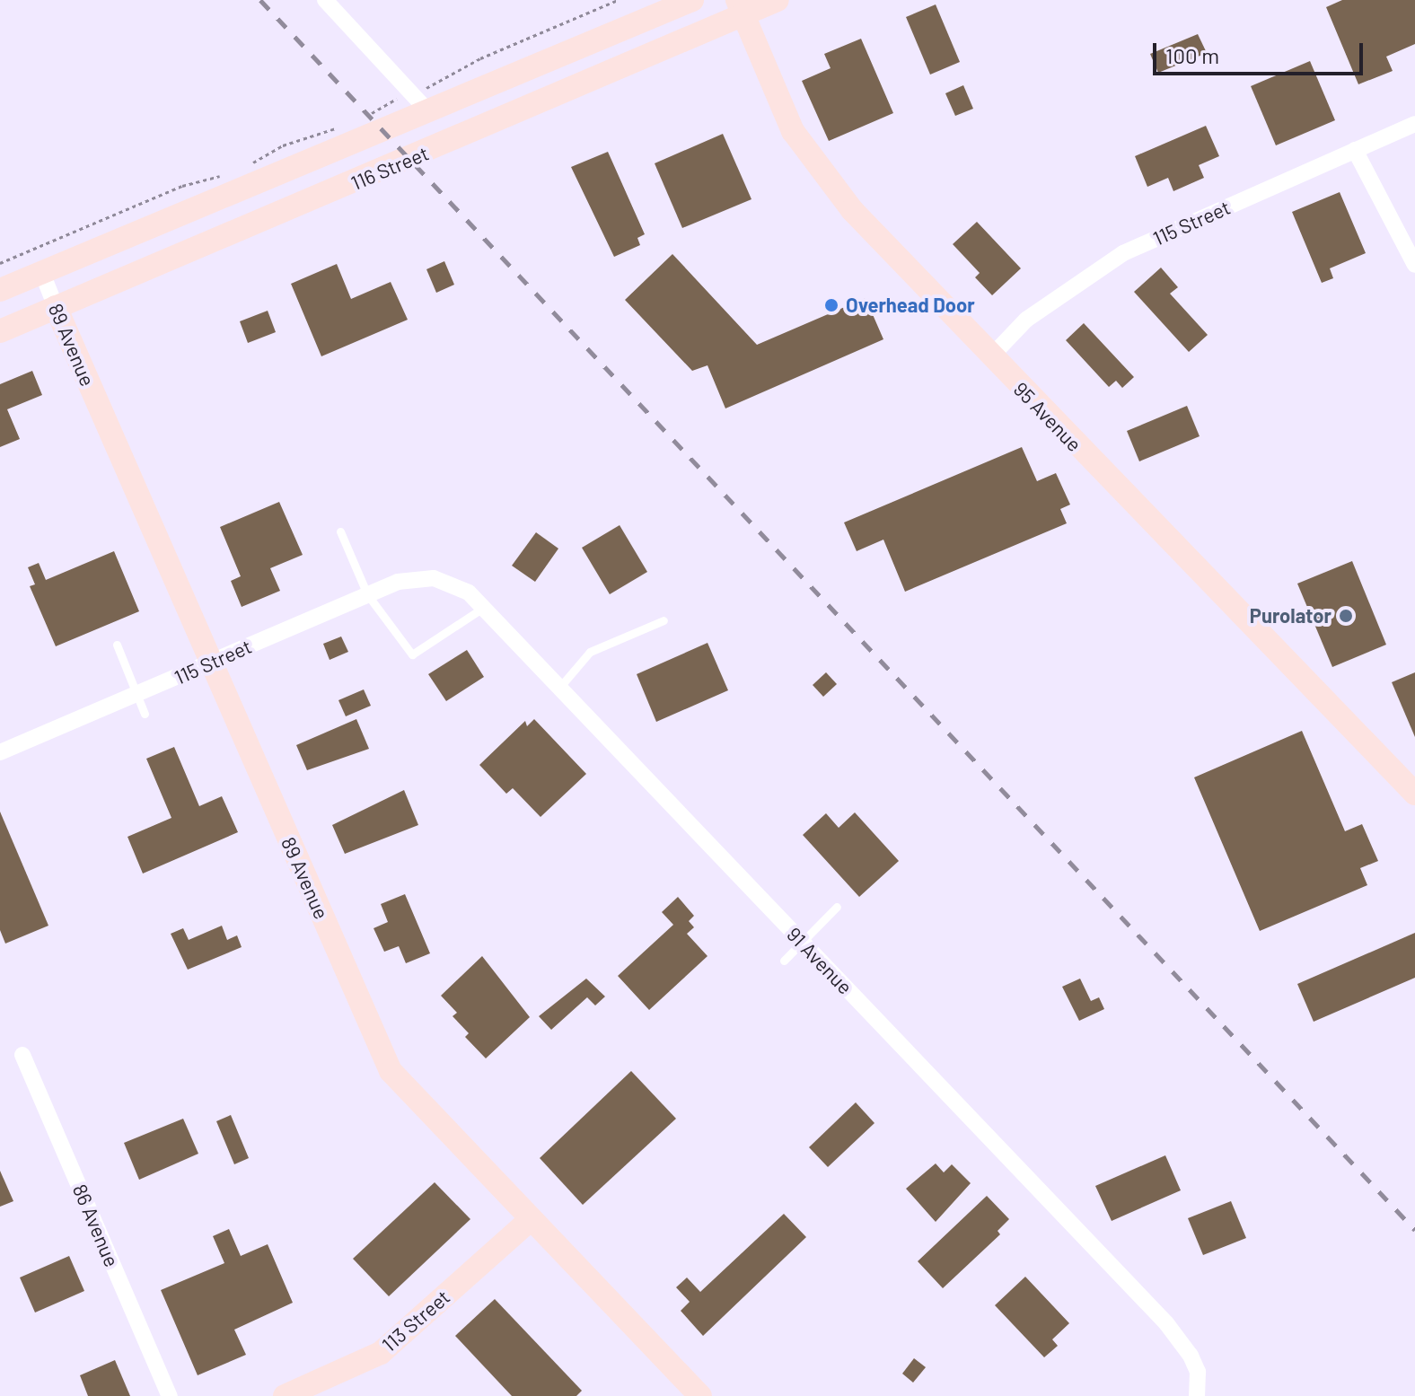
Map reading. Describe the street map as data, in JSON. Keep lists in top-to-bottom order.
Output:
{
  "streets": {
    "street": [
      "116 Street",
      "115 Street",
      "89 Avenue",
      "95 Avenue",
      "91 Avenue",
      "86 Avenue",
      "113 Street"
    ]
  },
  "crossings": [
    ["116 Street", "89 Avenue"],
    ["116 Street", "95 Avenue"],
    ["115 Street", "89 Avenue"],
    ["115 Street", "95 Avenue"],
    ["115 Street", "91 Avenue"],
    ["89 Avenue", "113 Street"]
  ],
  "places": ["Overhead Door", "Purolator"],
  "scale_bar": "100 m"
}
